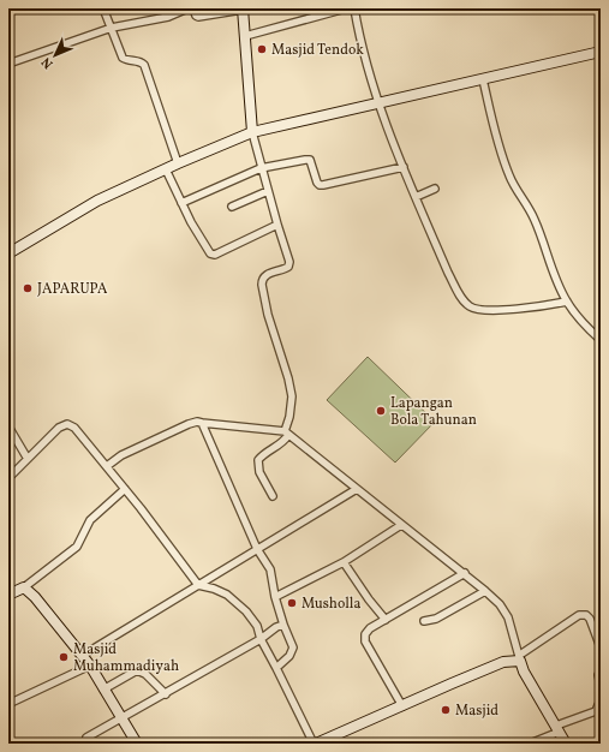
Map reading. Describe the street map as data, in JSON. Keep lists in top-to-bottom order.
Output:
{
  "places": [
    "Masjid Tendok",
    "JAPARUPA",
    "Lapangan Bola Tahunan",
    "Musholla",
    "Masjid Muhammadiyah",
    "Masjid"
  ],
  "north": "bottom left"
}
